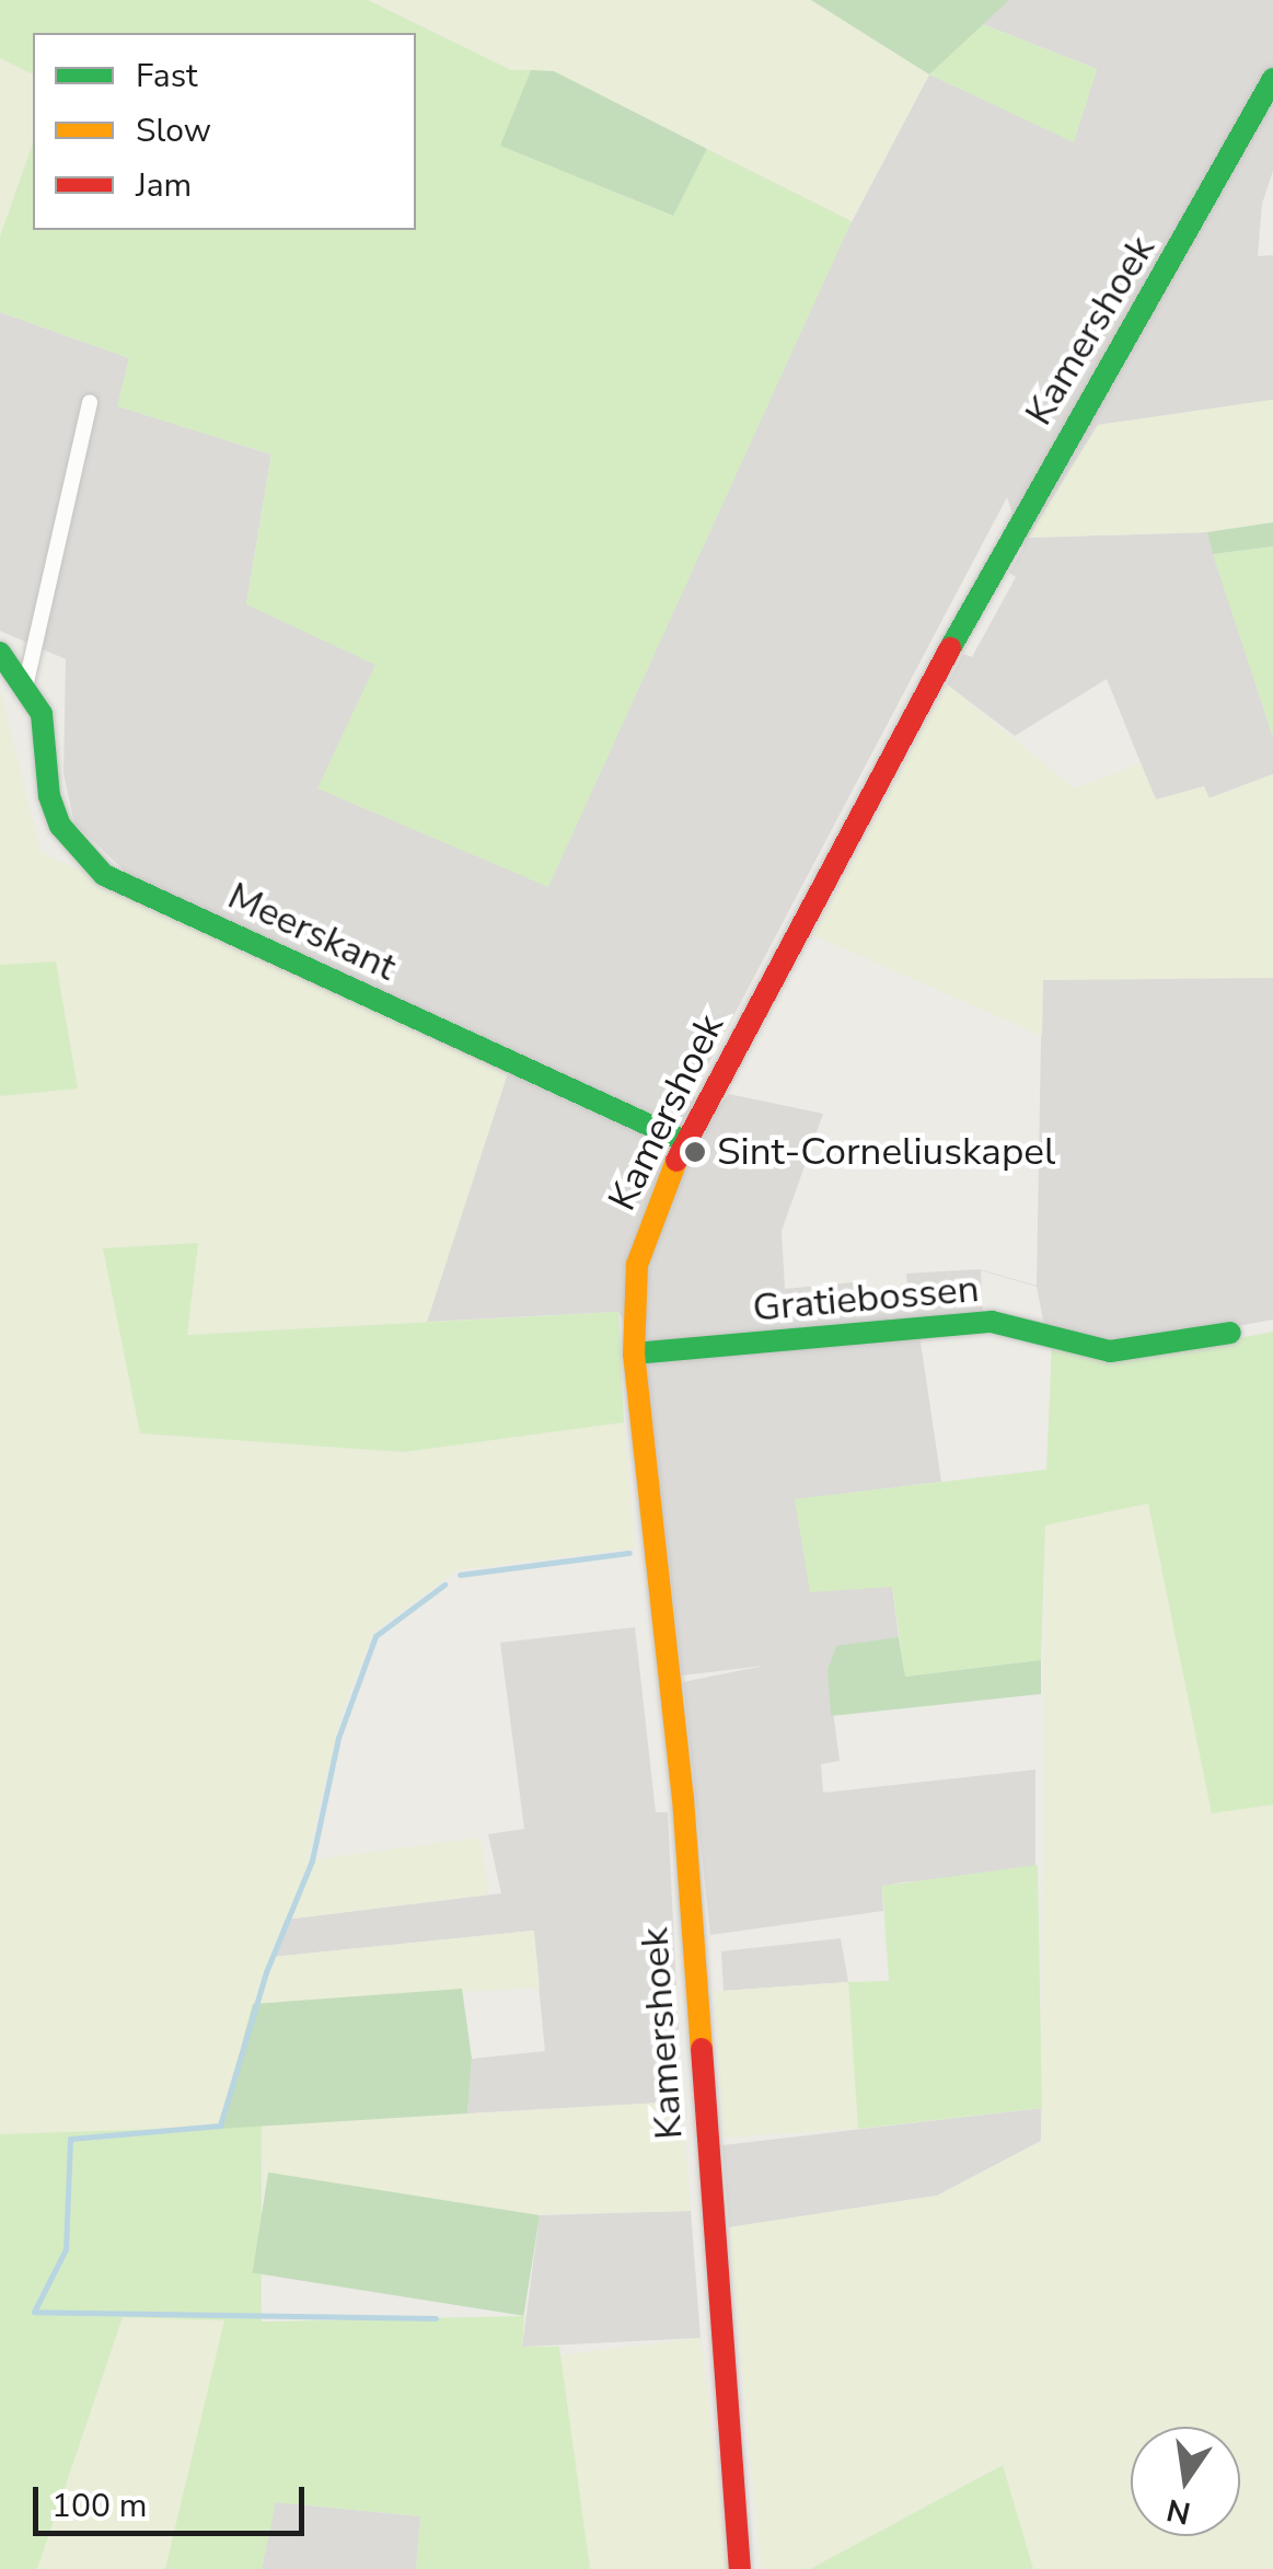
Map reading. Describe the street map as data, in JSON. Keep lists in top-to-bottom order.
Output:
{
  "streets": {
    "street": ["Kamershoek", "Meerskant", "Gratiebossen"]
  },
  "crossings": [
    ["Kamershoek", "Meerskant"],
    ["Kamershoek", "Gratiebossen"]
  ],
  "places": ["Sint-Corneliuskapel"],
  "legend": ["Fast", "Slow", "Jam"],
  "scale_bar": "100 m",
  "north": "bottom"
}
